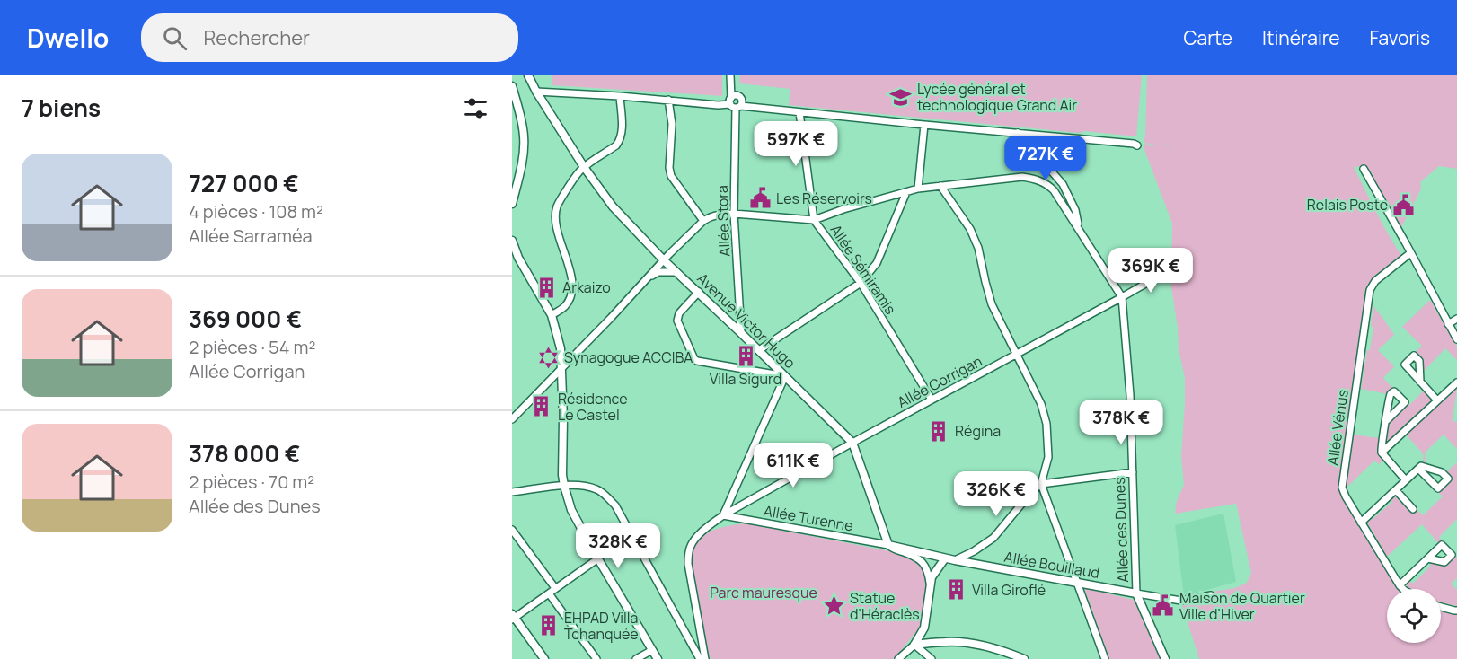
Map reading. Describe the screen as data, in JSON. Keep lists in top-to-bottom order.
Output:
{
  "streets": {
    "street": [
      "Allée Stora",
      "Allée Sémiramis",
      "Avenue Victor Hugo",
      "Allée Corrigan",
      "Allée Vénus",
      "Allée Turenne",
      "Allée des Dunes",
      "Allée Bouillaud"
    ]
  },
  "crossings": [
    ["Allée Stora", "Avenue Victor Hugo"],
    ["Allée Sémiramis", "Allée Corrigan"],
    ["Avenue Victor Hugo", "Allée Corrigan"],
    ["Avenue Victor Hugo", "Allée Turenne"],
    ["Avenue Victor Hugo", "Allée Bouillaud"],
    ["Allée Corrigan", "Allée Turenne"],
    ["Allée Corrigan", "Allée des Dunes"],
    ["Allée Turenne", "Allée Bouillaud"],
    ["Allée des Dunes", "Allée Bouillaud"]
  ],
  "parks": ["Parc mauresque"],
  "places": {
    "school or university": ["Lycée général et technologique Grand Air"],
    "public building": ["Les Réservoirs", "Relais Poste", "Maison de Quartier Ville d'Hiver"],
    "building": [
      "Arkaizo",
      "Villa Sigurd",
      "Résidence Le Castel",
      "Régina",
      "Villa Giroflé",
      "EHPAD Villa Tchanquée"
    ],
    "synagogue": ["Synagogue ACCIBA"],
    "place": ["Statue d'Héraclès"]
  },
  "page": {
    "header": "Dwello",
    "search": "Rechercher",
    "nav": ["Carte", "Itinéraire", "Favoris"],
    "heading": "7 biens",
    "price": [
      "597K €",
      "727K €",
      "369K €",
      "378K €",
      "611K €",
      "326K €",
      "328K €"
    ],
    "list": [
      {
        "name": "727 000 €",
        "note": "4 pièces · 108 m² · Allée Sarraméa"
      },
      {
        "name": "369 000 €",
        "note": "2 pièces · 54 m² · Allée Corrigan"
      },
      {
        "name": "378 000 €",
        "note": "2 pièces · 70 m² · Allée des Dunes"
      }
    ]
  }
}
